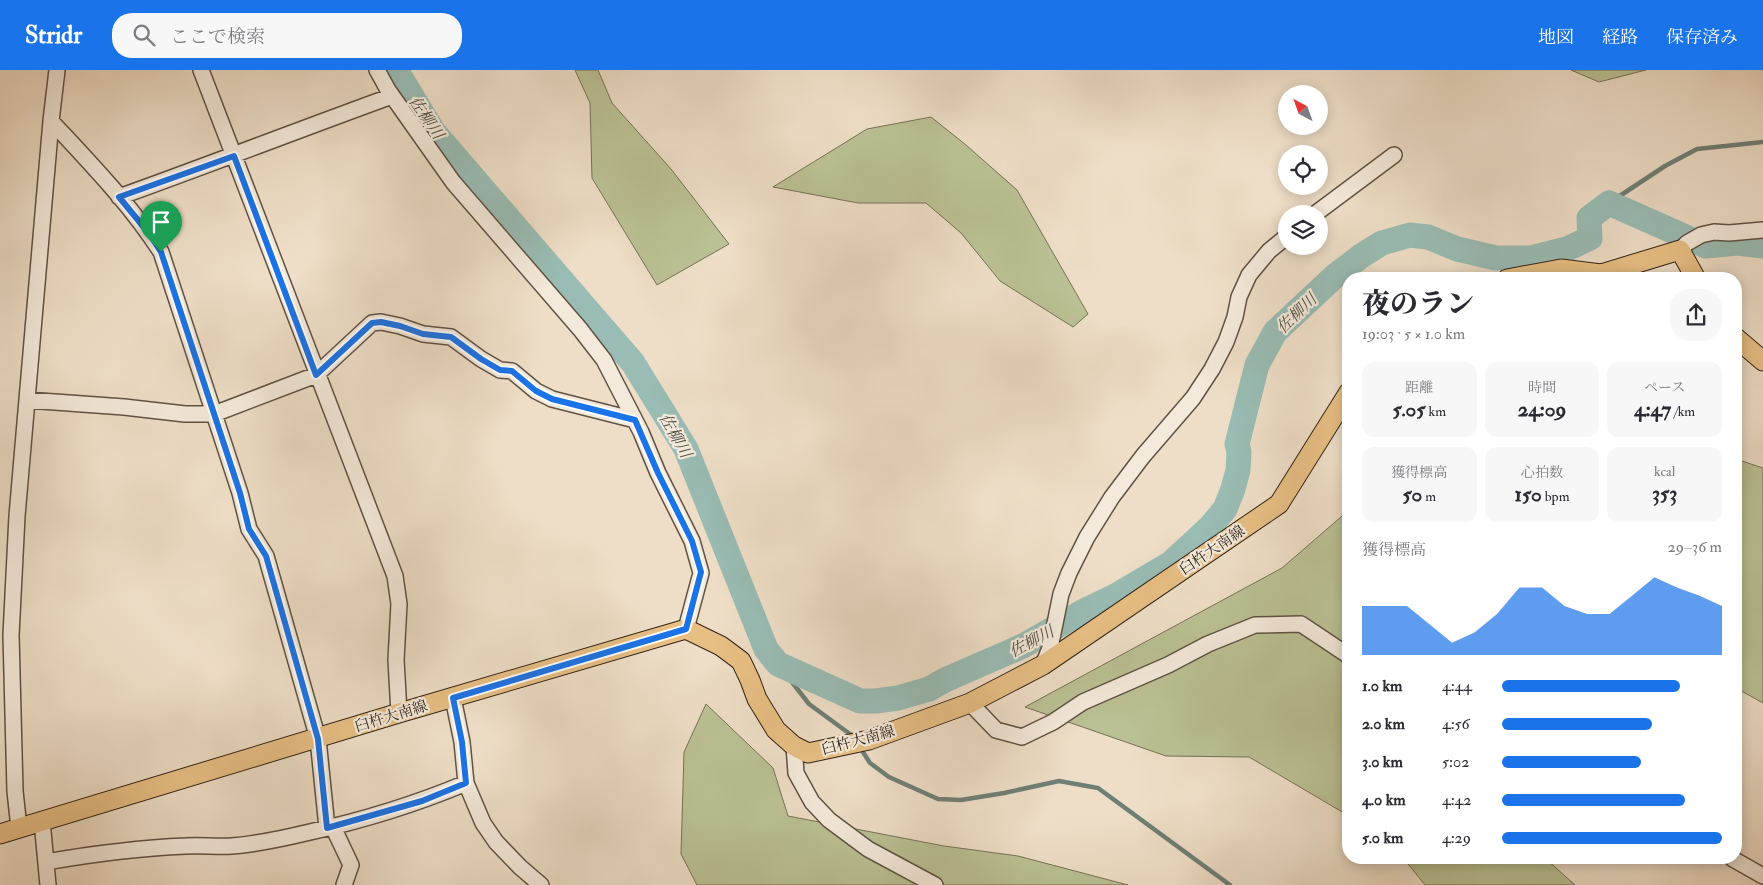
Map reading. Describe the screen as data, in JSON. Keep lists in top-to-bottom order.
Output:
{
  "streets": {
    "main road": ["臼杵大南線"]
  },
  "water": ["佐柳川"],
  "north": "top left",
  "page": {
    "header": "Stridr",
    "search": "ここで検索",
    "nav": ["地図", "経路", "保存済み"],
    "heading": ["夜のラン", "19:03 · 5 × 1.0 km"],
    "stats": [
      ["距離", "5.05 km"],
      ["時間", "24:09"],
      ["ペース", "4:47 /km"],
      ["獲得標高", "50 m"],
      ["心拍数", "150 bpm"],
      ["kcal", "353"]
    ],
    "chart": ["獲得標高", "29–36 m"],
    "list": [
      {
        "name": "1.0 km",
        "note": "4:44"
      },
      {
        "name": "2.0 km",
        "note": "4:56"
      },
      {
        "name": "3.0 km",
        "note": "5:02"
      },
      {
        "name": "4.0 km",
        "note": "4:42"
      },
      {
        "name": "5.0 km",
        "note": "4:29"
      }
    ]
  }
}
